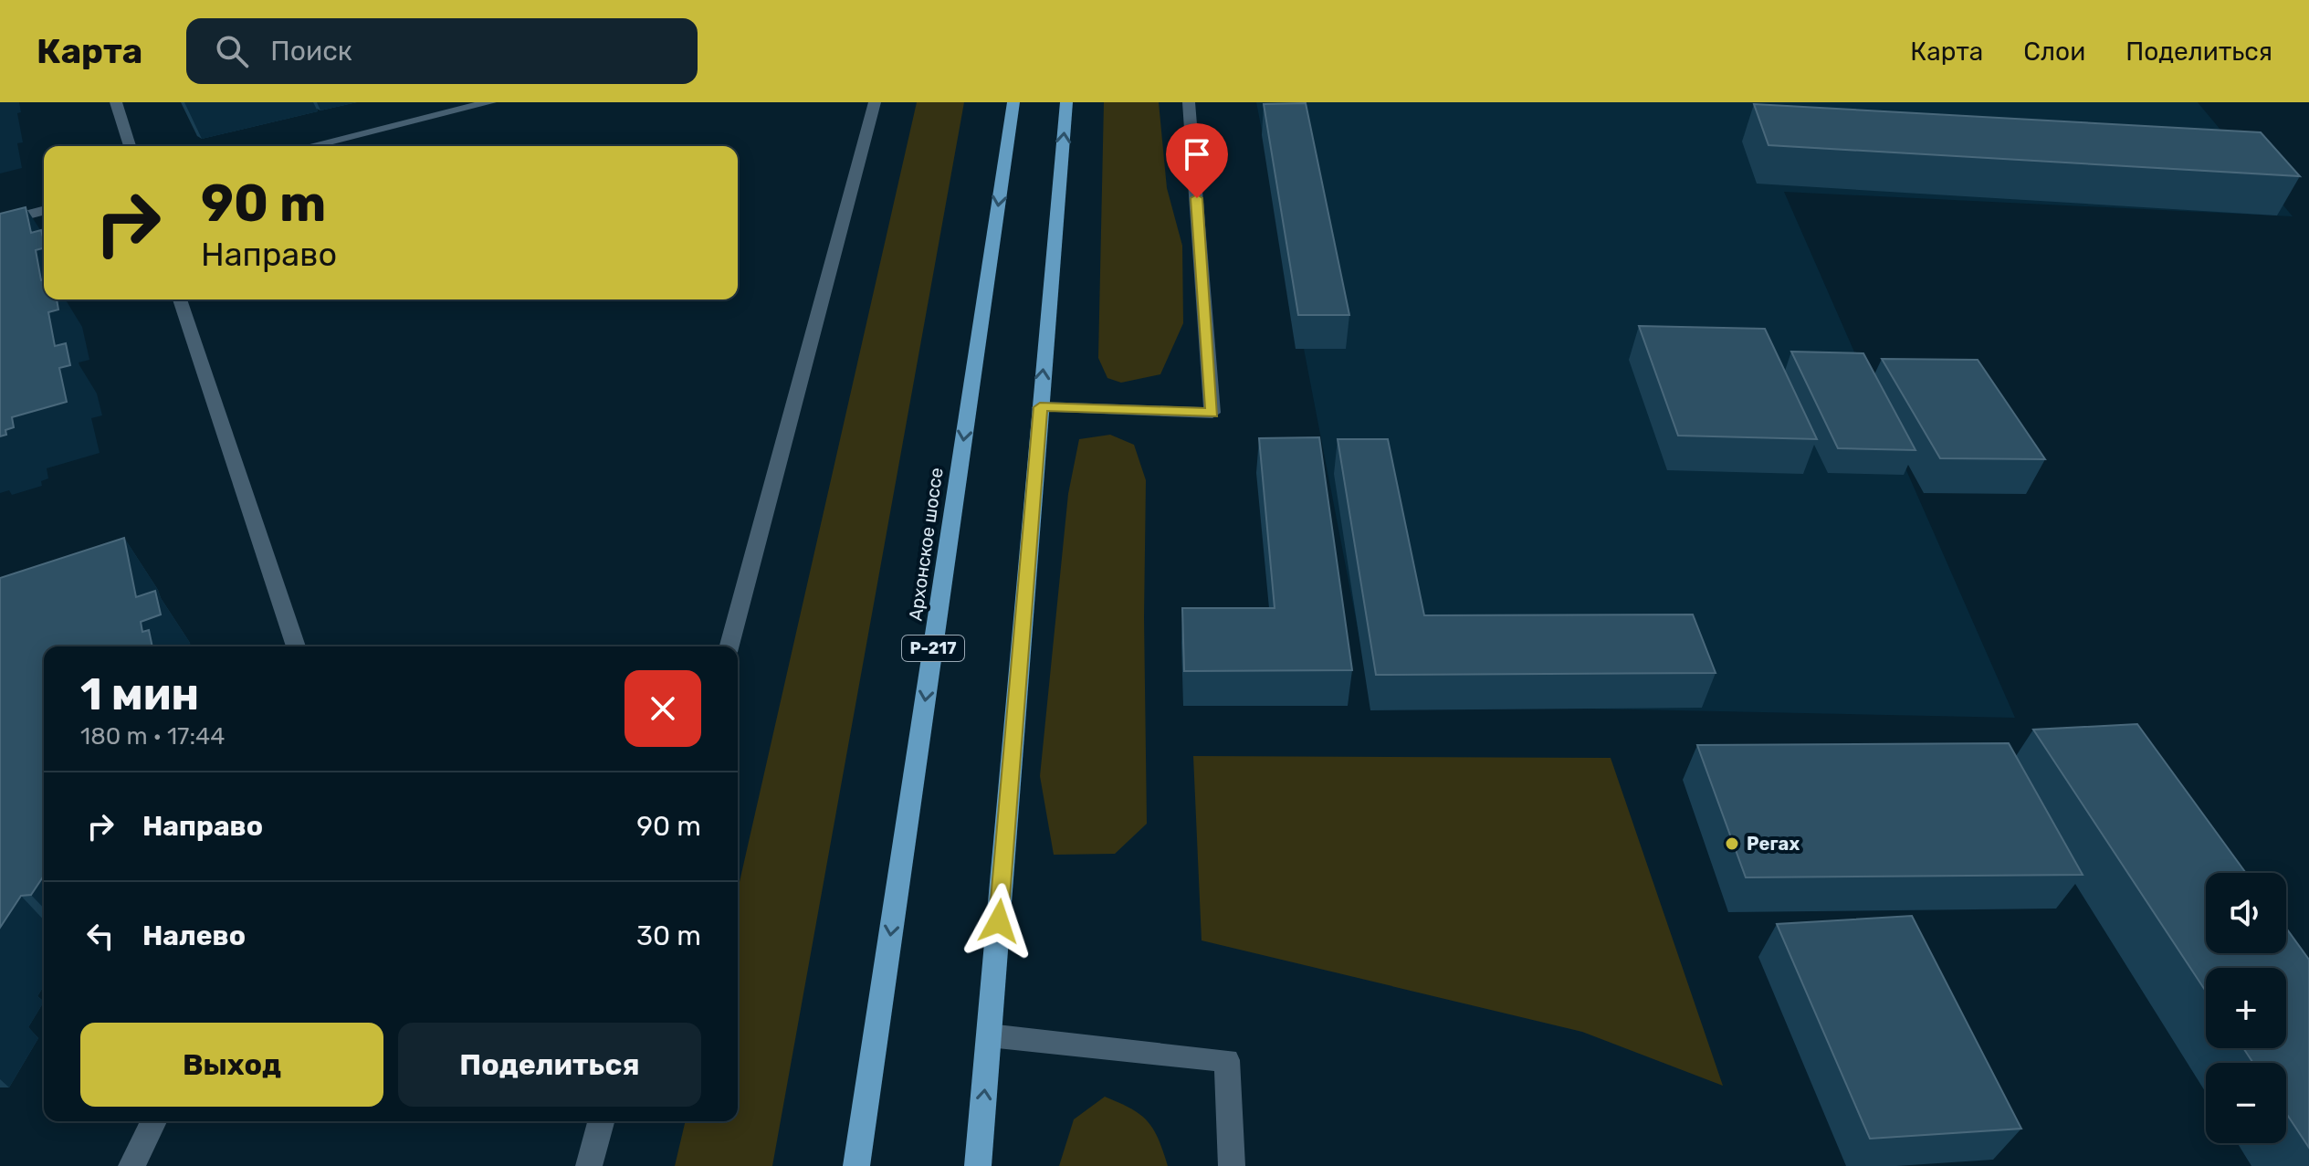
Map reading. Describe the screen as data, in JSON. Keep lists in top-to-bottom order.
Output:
{
  "streets": {
    "highway": ["Архонское шоссе", "Р-217"]
  },
  "places": ["Регах"],
  "page": {
    "header": "Карта",
    "search": "Поиск",
    "nav": ["Карта", "Слои", "Поделиться"],
    "turn": ["90 m", "Направо"],
    "heading": ["1 мин", "180 m · 17:44"],
    "list": [
      {
        "name": "Направо",
        "value": "90 m"
      },
      {
        "name": "Налево",
        "value": "30 m"
      }
    ],
    "map_buttons": ["+", "−"],
    "buttons": ["Выход", "Поделиться"]
  }
}
